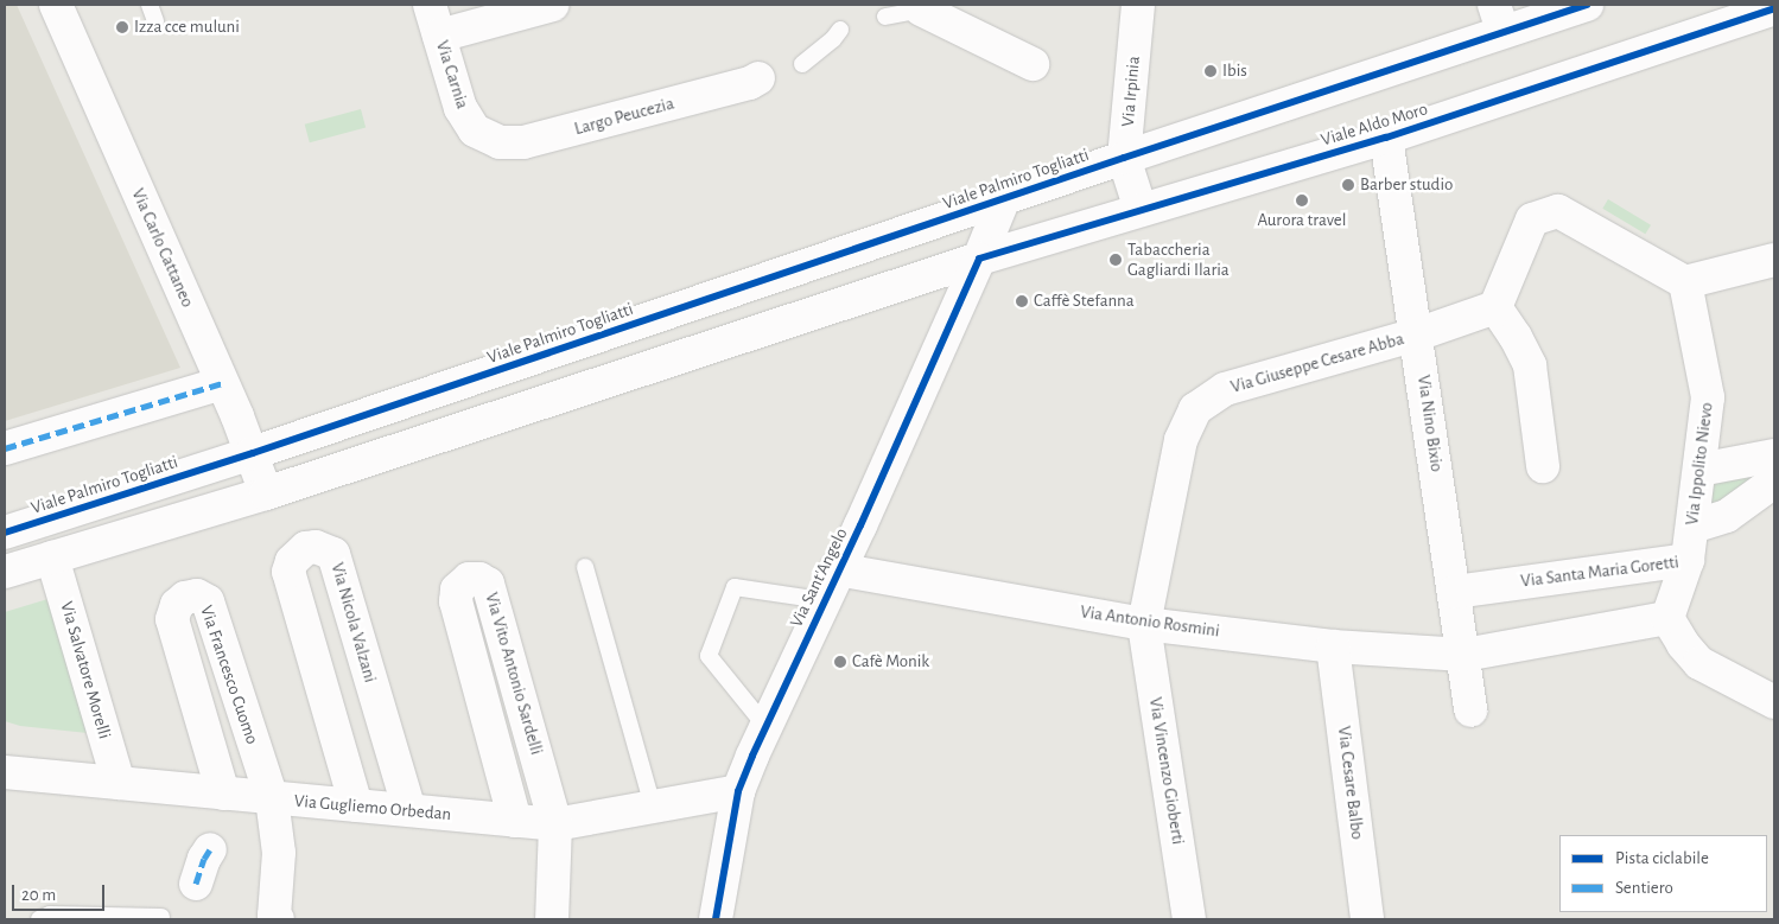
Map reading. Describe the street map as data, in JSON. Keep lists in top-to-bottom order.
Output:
{
  "streets": {
    "street": [
      "Via Carnia",
      "Via Irpinia",
      "Largo Peucezia",
      "Viale Aldo Moro",
      "Viale Palmiro Togliatti",
      "Via Carlo Cattaneo",
      "Via Giuseppe Cesare Abba",
      "Via Nino Bixio",
      "Via Ippolito Nievo",
      "Via Santa Maria Goretti",
      "Via Sant'Angelo",
      "Via Antonio Rosmini",
      "Via Nicola Valzani",
      "Via Salvatore Morelli",
      "Via Vito Antonio Sardelli",
      "Via Francesco Cuomo",
      "Via Vincenzo Gioberti",
      "Via Cesare Balbo",
      "Via Gugliemo Orbedan"
    ]
  },
  "crossings": [
    ["Via Carnia", "Largo Peucezia"],
    ["Via Irpinia", "Viale Aldo Moro"],
    ["Via Irpinia", "Viale Palmiro Togliatti"],
    ["Viale Aldo Moro", "Viale Palmiro Togliatti"],
    ["Viale Aldo Moro", "Via Nino Bixio"],
    ["Viale Aldo Moro", "Via Sant'Angelo"],
    ["Viale Palmiro Togliatti", "Via Carlo Cattaneo"],
    ["Viale Palmiro Togliatti", "Via Sant'Angelo"],
    ["Via Giuseppe Cesare Abba", "Via Nino Bixio"],
    ["Via Giuseppe Cesare Abba", "Via Antonio Rosmini"],
    ["Via Giuseppe Cesare Abba", "Via Vincenzo Gioberti"],
    ["Via Nino Bixio", "Via Santa Maria Goretti"],
    ["Via Nino Bixio", "Via Antonio Rosmini"],
    ["Via Ippolito Nievo", "Via Santa Maria Goretti"],
    ["Via Sant'Angelo", "Via Antonio Rosmini"],
    ["Via Sant'Angelo", "Via Gugliemo Orbedan"],
    ["Via Antonio Rosmini", "Via Vincenzo Gioberti"],
    ["Via Antonio Rosmini", "Via Cesare Balbo"],
    ["Via Nicola Valzani", "Via Gugliemo Orbedan"],
    ["Via Salvatore Morelli", "Via Gugliemo Orbedan"],
    ["Via Vito Antonio Sardelli", "Via Gugliemo Orbedan"],
    ["Via Francesco Cuomo", "Via Gugliemo Orbedan"]
  ],
  "places": [
    "Izza cce muluni",
    "Ibis",
    "Barber studio",
    "Aurora travel",
    "Tabaccheria Gagliardi Ilaria",
    "Caffè Stefanna",
    "Cafè Monik"
  ],
  "legend": ["Pista ciclabile", "Sentiero"],
  "scale_bar": "20 m"
}
